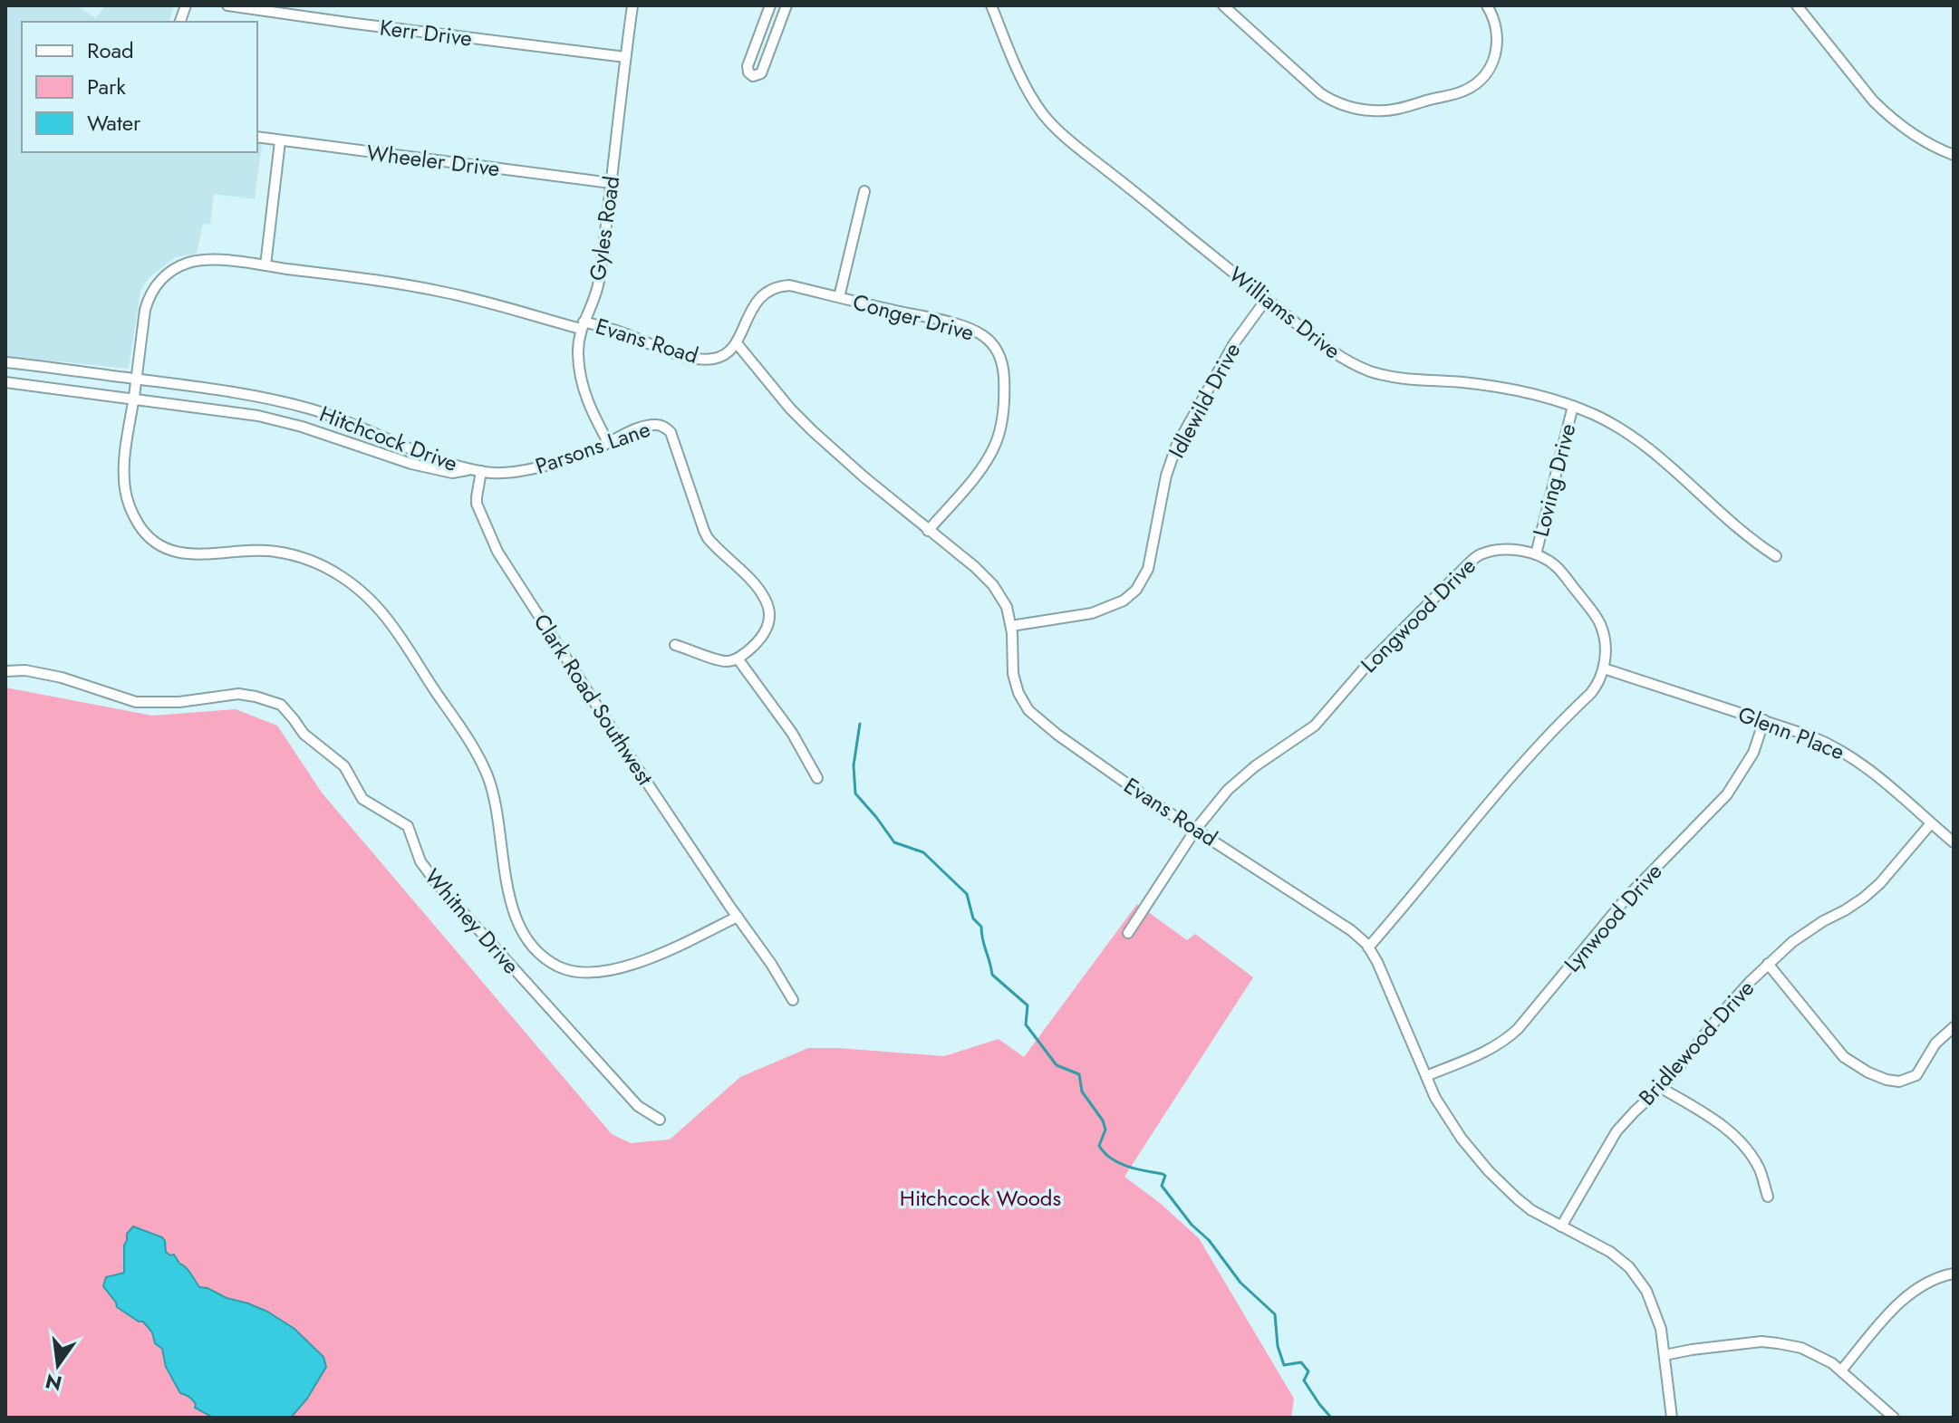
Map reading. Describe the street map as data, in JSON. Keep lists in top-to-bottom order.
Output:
{
  "streets": {
    "street": [
      "Kerr Drive",
      "Wheeler Drive",
      "Gyles Road",
      "Williams Drive",
      "Conger Drive",
      "Evans Road",
      "Idlewild Drive",
      "Hitchcock Drive",
      "Parsons Lane",
      "Loving Drive",
      "Longwood Drive",
      "Clark Road Southwest",
      "Glenn Place",
      "Lynwood Drive",
      "Whitney Drive",
      "Bridlewood Drive"
    ]
  },
  "crossings": [
    ["Kerr Drive", "Gyles Road"],
    ["Wheeler Drive", "Gyles Road"],
    ["Gyles Road", "Evans Road"],
    ["Gyles Road", "Parsons Lane"],
    ["Williams Drive", "Idlewild Drive"],
    ["Williams Drive", "Loving Drive"],
    ["Conger Drive", "Evans Road"],
    ["Evans Road", "Idlewild Drive"],
    ["Evans Road", "Hitchcock Drive"],
    ["Evans Road", "Longwood Drive"],
    ["Evans Road", "Clark Road Southwest"],
    ["Evans Road", "Lynwood Drive"],
    ["Evans Road", "Bridlewood Drive"],
    ["Hitchcock Drive", "Parsons Lane"],
    ["Hitchcock Drive", "Clark Road Southwest"],
    ["Parsons Lane", "Clark Road Southwest"],
    ["Loving Drive", "Longwood Drive"],
    ["Glenn Place", "Lynwood Drive"],
    ["Glenn Place", "Bridlewood Drive"]
  ],
  "parks": ["Hitchcock Woods"],
  "legend": ["Road", "Park", "Water"],
  "north": "bottom"
}
